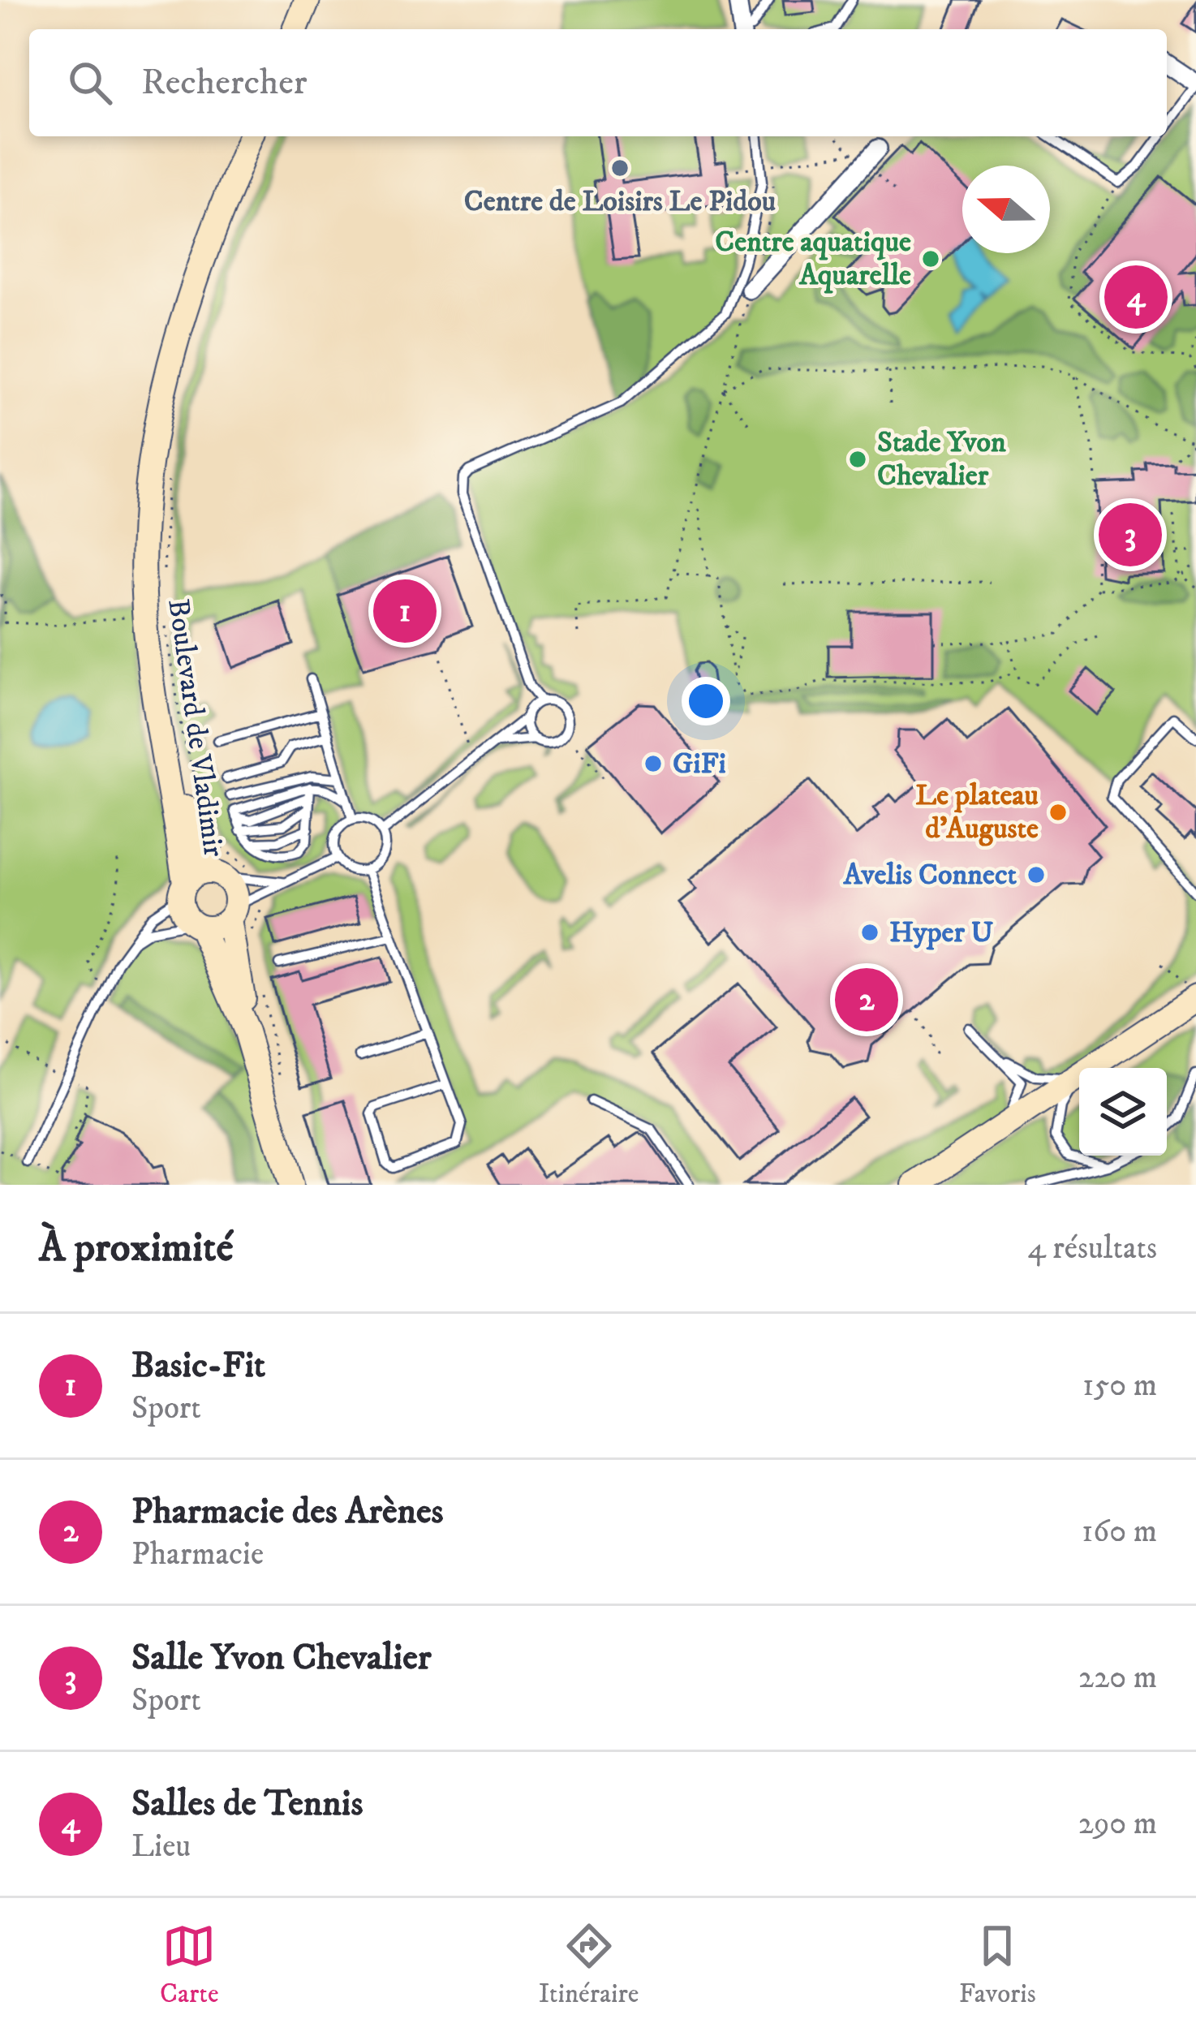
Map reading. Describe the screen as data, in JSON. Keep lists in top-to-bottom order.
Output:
{
  "streets": {
    "main road": ["Boulevard de Vladimir"]
  },
  "places": [
    "Centre de Loisirs Le Pidou",
    "Centre aquatique Aquarelle",
    "Stade Yvon Chevalier",
    "GiFi",
    "Le plateau d'Auguste",
    "Avelis Connect",
    "Hyper U"
  ],
  "north": "left",
  "page": {
    "search": "Rechercher",
    "pins": [
      "4",
      "3",
      "1",
      "2"
    ],
    "heading": ["À proximité", "4 résultats"],
    "list": [
      {
        "mark": "1",
        "name": "Basic-Fit",
        "note": "Sport",
        "value": "150 m"
      },
      {
        "mark": "2",
        "name": "Pharmacie des Arènes",
        "note": "Pharmacie",
        "value": "160 m"
      },
      {
        "mark": "3",
        "name": "Salle Yvon Chevalier",
        "note": "Sport",
        "value": "220 m"
      },
      {
        "mark": "4",
        "name": "Salles de Tennis",
        "note": "Lieu",
        "value": "290 m"
      }
    ],
    "nav": ["Carte", "Itinéraire", "Favoris"]
  }
}
